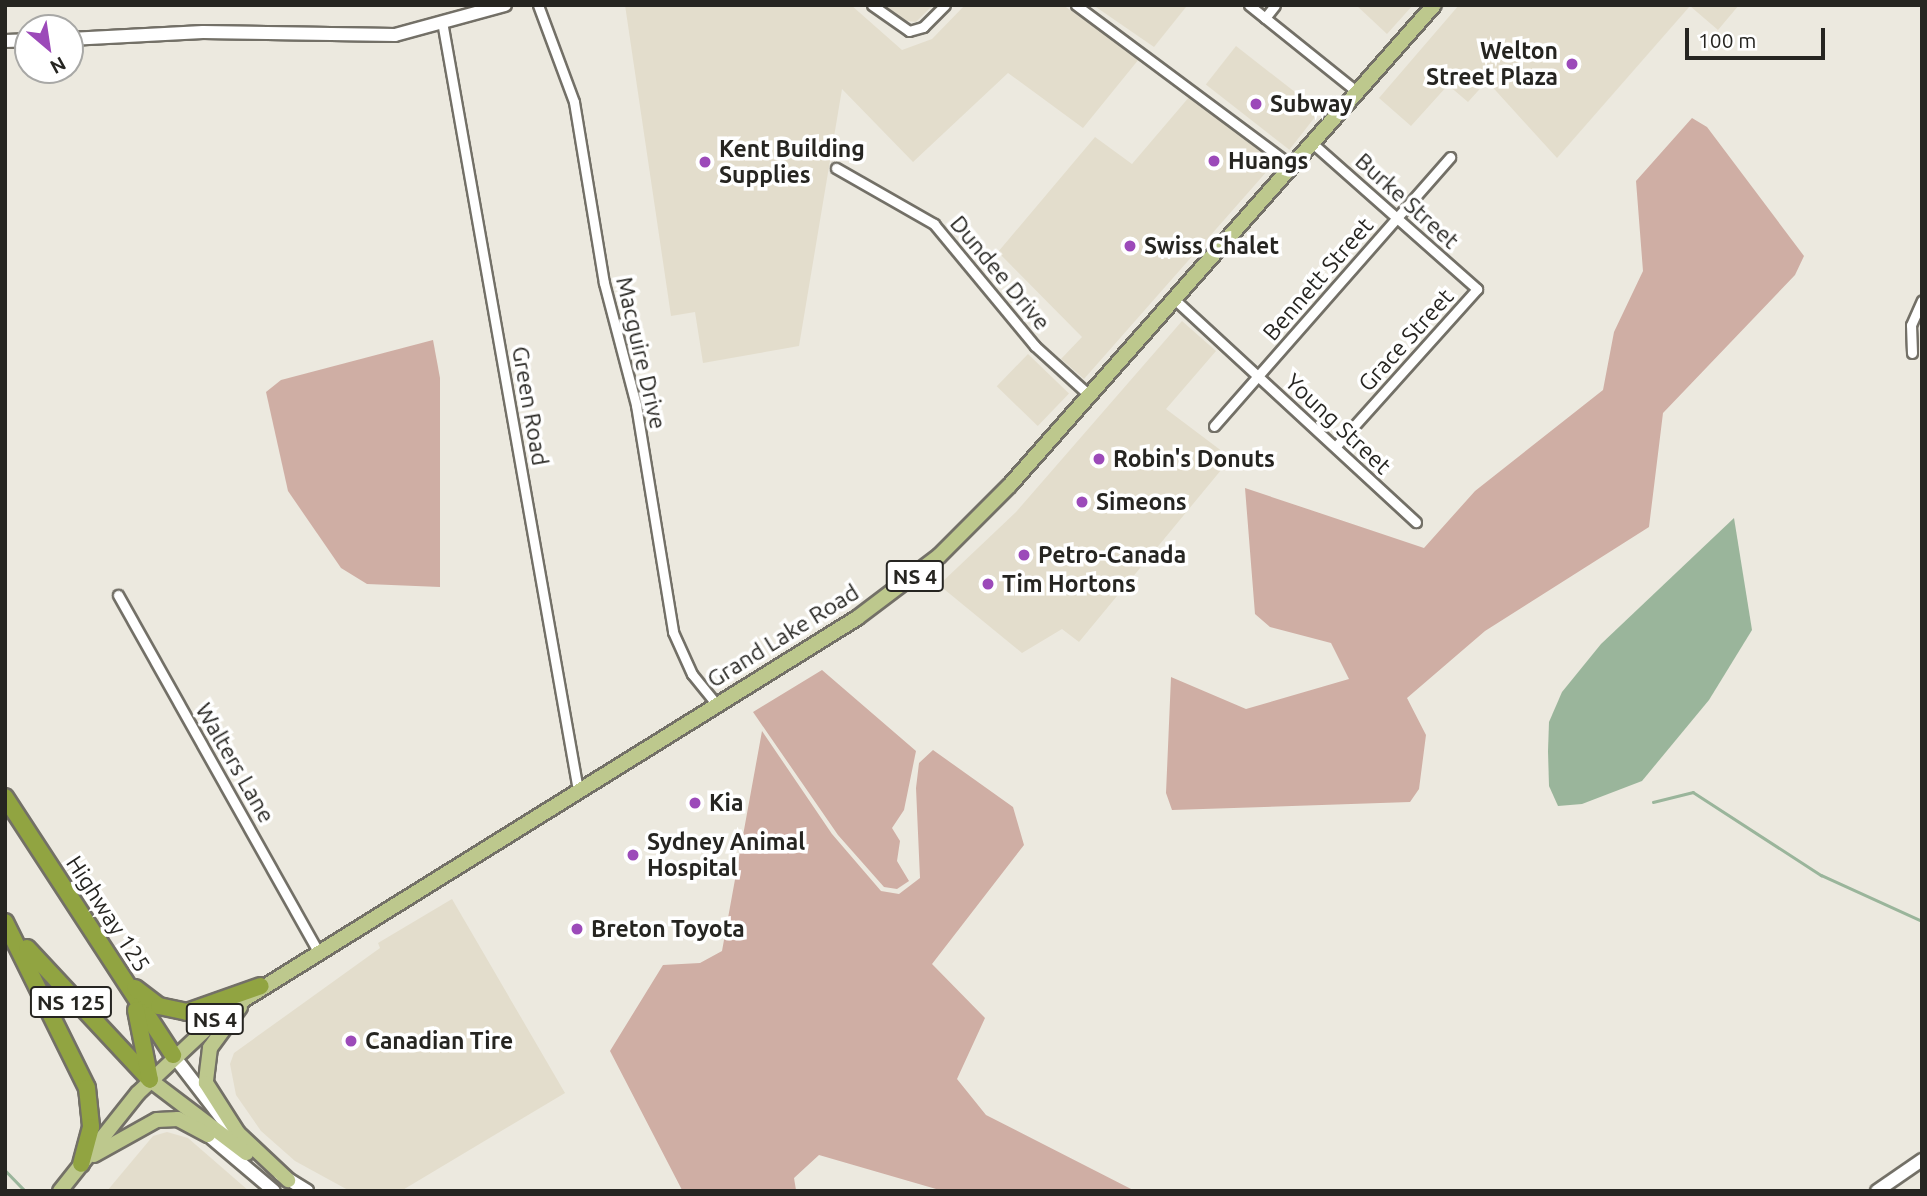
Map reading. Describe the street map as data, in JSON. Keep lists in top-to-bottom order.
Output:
{
  "streets": {
    "highway": ["Highway 125", "NS 125"],
    "main road": ["NS 4", "Grand Lake Road"],
    "street": [
      "Burke Street",
      "Dundee Drive",
      "Bennett Street",
      "Grace Street",
      "Macguire Drive",
      "Green Road",
      "Young Street",
      "Walters Lane"
    ]
  },
  "crossings": [
    ["Burke Street", "Bennett Street"],
    ["Burke Street", "Grace Street"],
    ["Burke Street", "Grand Lake Road"],
    ["Dundee Drive", "Grand Lake Road"],
    ["Bennett Street", "Young Street"],
    ["Grace Street", "Young Street"],
    ["Macguire Drive", "Grand Lake Road"],
    ["Green Road", "Grand Lake Road"],
    ["Young Street", "Grand Lake Road"],
    ["Grand Lake Road", "Walters Lane"],
    ["Grand Lake Road", "Highway 125"],
    ["Grand Lake Road", "NS 125"]
  ],
  "places": [
    "Welton Street Plaza",
    "Subway",
    "Huangs",
    "Kent Building Supplies",
    "Swiss Chalet",
    "Robin's Donuts",
    "Simeons",
    "Petro-Canada",
    "Tim Hortons",
    "Kia",
    "Sydney Animal Hospital",
    "Breton Toyota",
    "Canadian Tire"
  ],
  "scale_bar": "100 m",
  "north": "bottom right"
}
